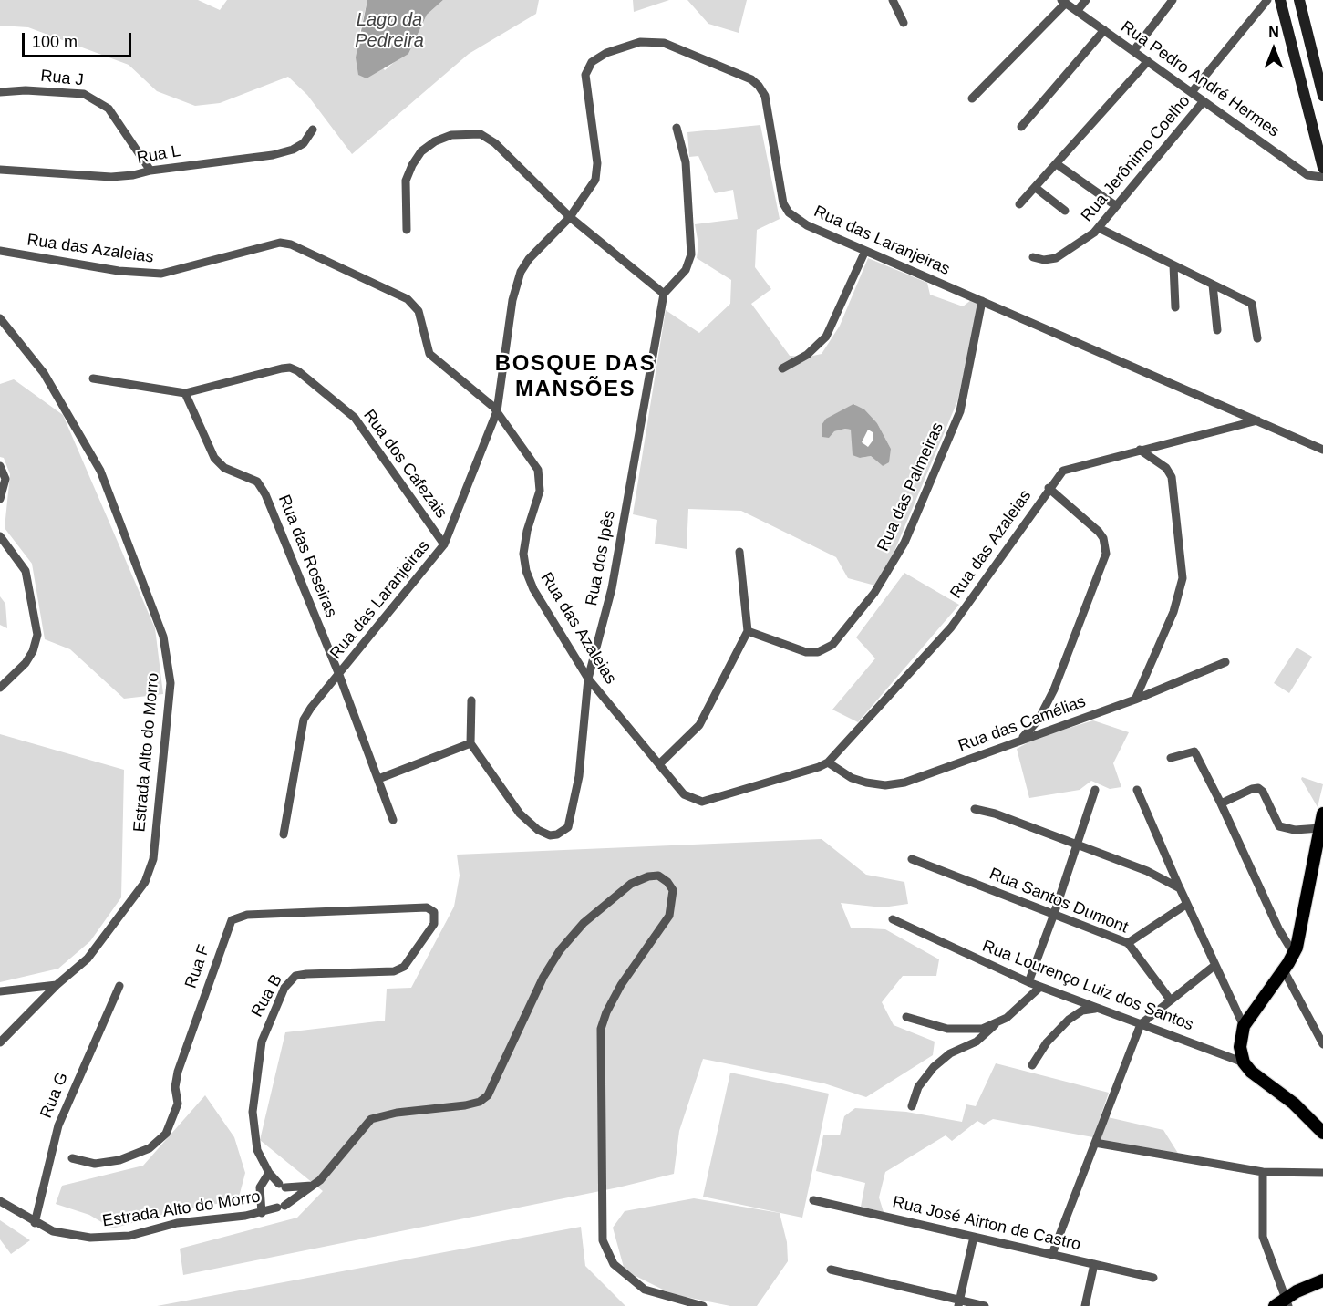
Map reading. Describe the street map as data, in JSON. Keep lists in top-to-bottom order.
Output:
{
  "streets": {
    "street": [
      "Rua J",
      "Rua Pedro André Hermes",
      "Rua L",
      "Rua Jerônimo Coelho",
      "Rua das Laranjeiras",
      "Rua das Azaleias",
      "Rua dos Cafezais",
      "Rua das Palmeiras",
      "Rua das Roseiras",
      "Rua dos Ipês",
      "Rua das Camélias",
      "Estrada Alto do Morro",
      "Rua Santos Dumont",
      "Rua F",
      "Rua Lourenço Luiz dos Santos",
      "Rua B",
      "Rua G",
      "Rua José Airton de Castro"
    ]
  },
  "crossings": [
    ["Rua J", "Rua L"],
    ["Rua Pedro André Hermes", "Rua Jerônimo Coelho"],
    ["Rua das Laranjeiras", "Rua das Azaleias"],
    ["Rua das Laranjeiras", "Rua dos Cafezais"],
    ["Rua das Laranjeiras", "Rua das Palmeiras"],
    ["Rua das Laranjeiras", "Rua das Roseiras"],
    ["Rua das Azaleias", "Rua dos Ipês"],
    ["Rua das Azaleias", "Rua das Camélias"],
    ["Rua dos Cafezais", "Rua das Roseiras"],
    ["Estrada Alto do Morro", "Rua B"],
    ["Estrada Alto do Morro", "Rua G"],
    ["Rua F", "Rua B"]
  ],
  "districts": ["BOSQUE DAS MANSÕES"],
  "water": ["Lago da Pedreira"],
  "scale_bar": "100 m",
  "north": "top"
}
